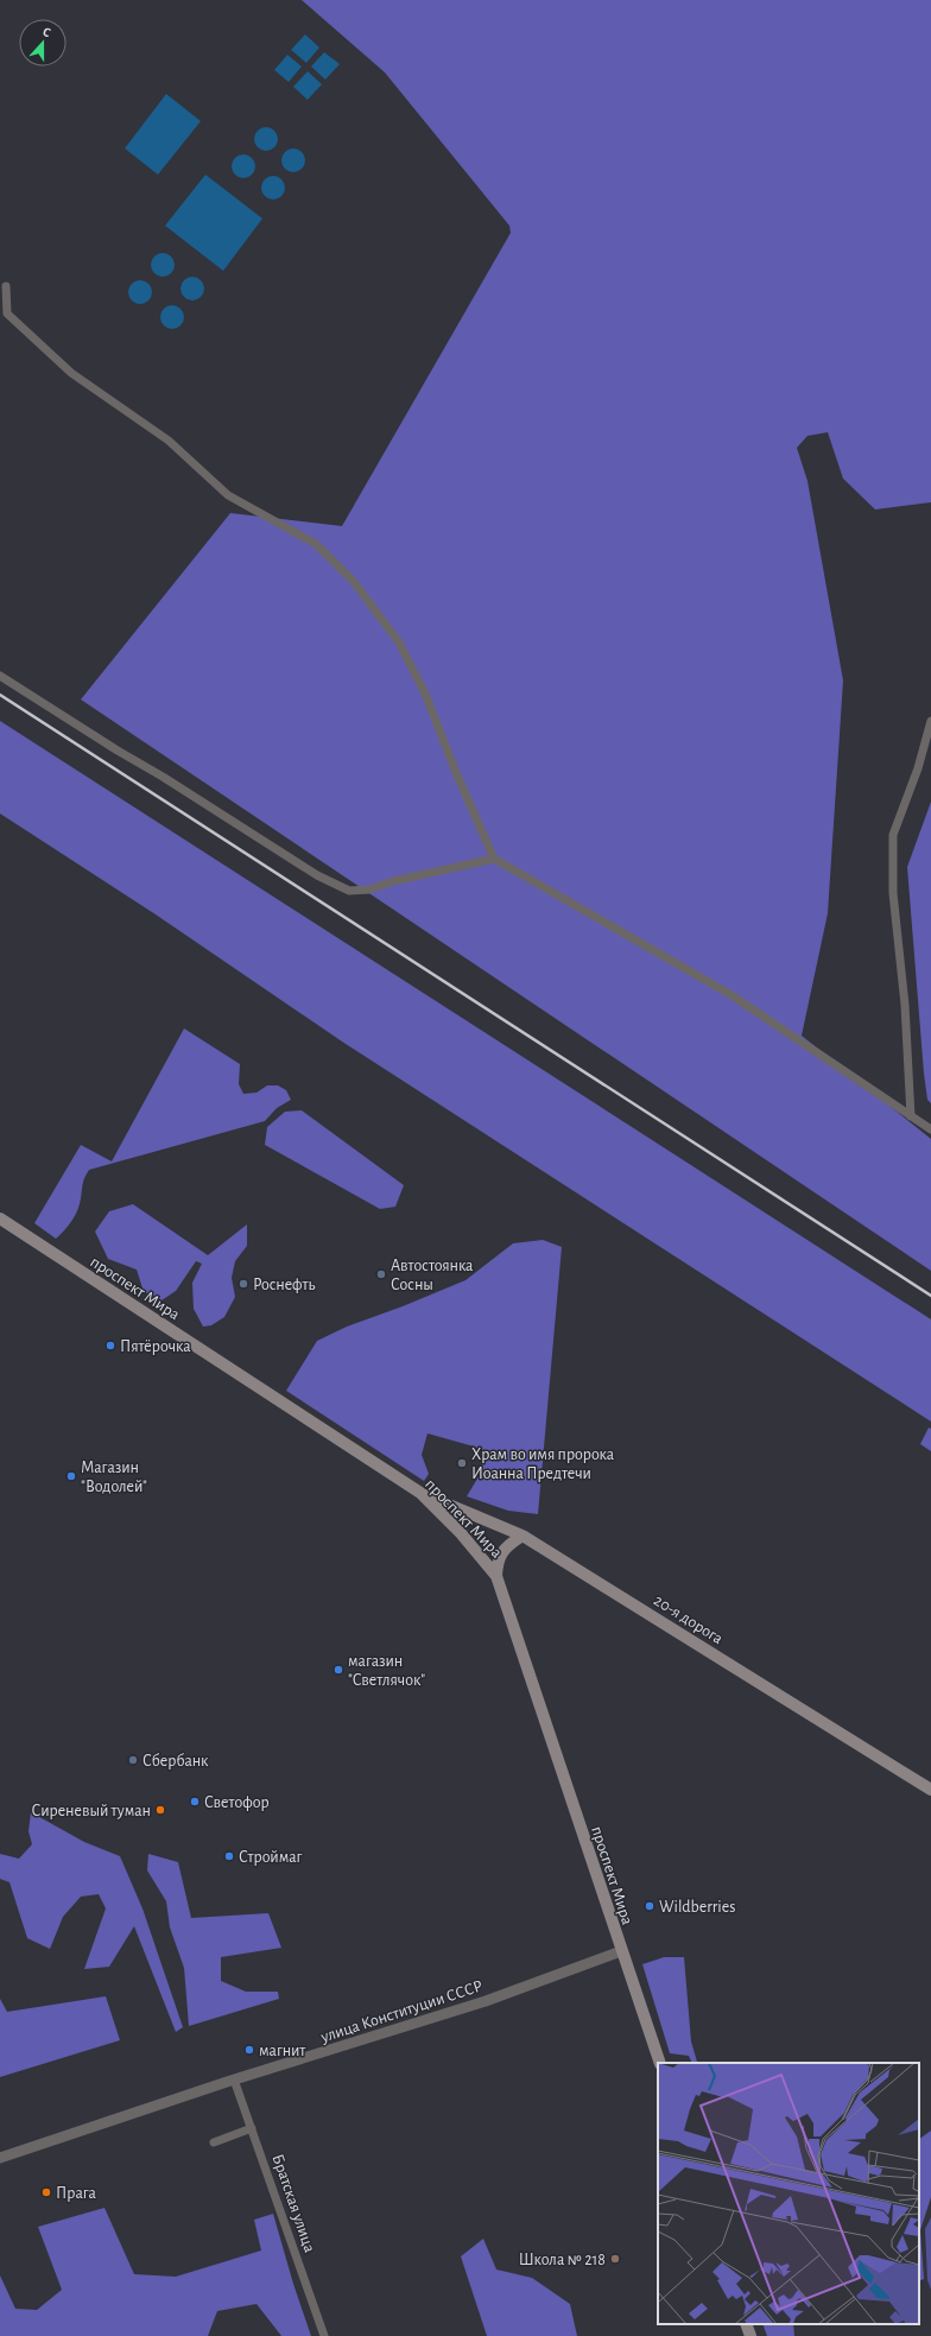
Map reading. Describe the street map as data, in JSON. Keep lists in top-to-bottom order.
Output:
{
  "streets": {
    "main road": ["проспект Мира", "20-я дорога"],
    "street": ["улица Конституции СССР", "Братская улица"]
  },
  "crossings": [
    ["проспект Мира", "20-я дорога"],
    ["проспект Мира", "улица Конституции СССР"],
    ["улица Конституции СССР", "Братская улица"]
  ],
  "places": [
    "Автостоянка Сосны",
    "Роснефть",
    "Пятёрочка",
    "Храм во имя пророка Иоанна Предтечи",
    "Магазин \"Водолей\"",
    "магазин \"Светлячок\"",
    "Сбербанк",
    "Светофор",
    "Сиреневый туман",
    "Строймаг",
    "Wildberries",
    "магнит",
    "Прага",
    "Школа № 218"
  ],
  "north": "top"
}
